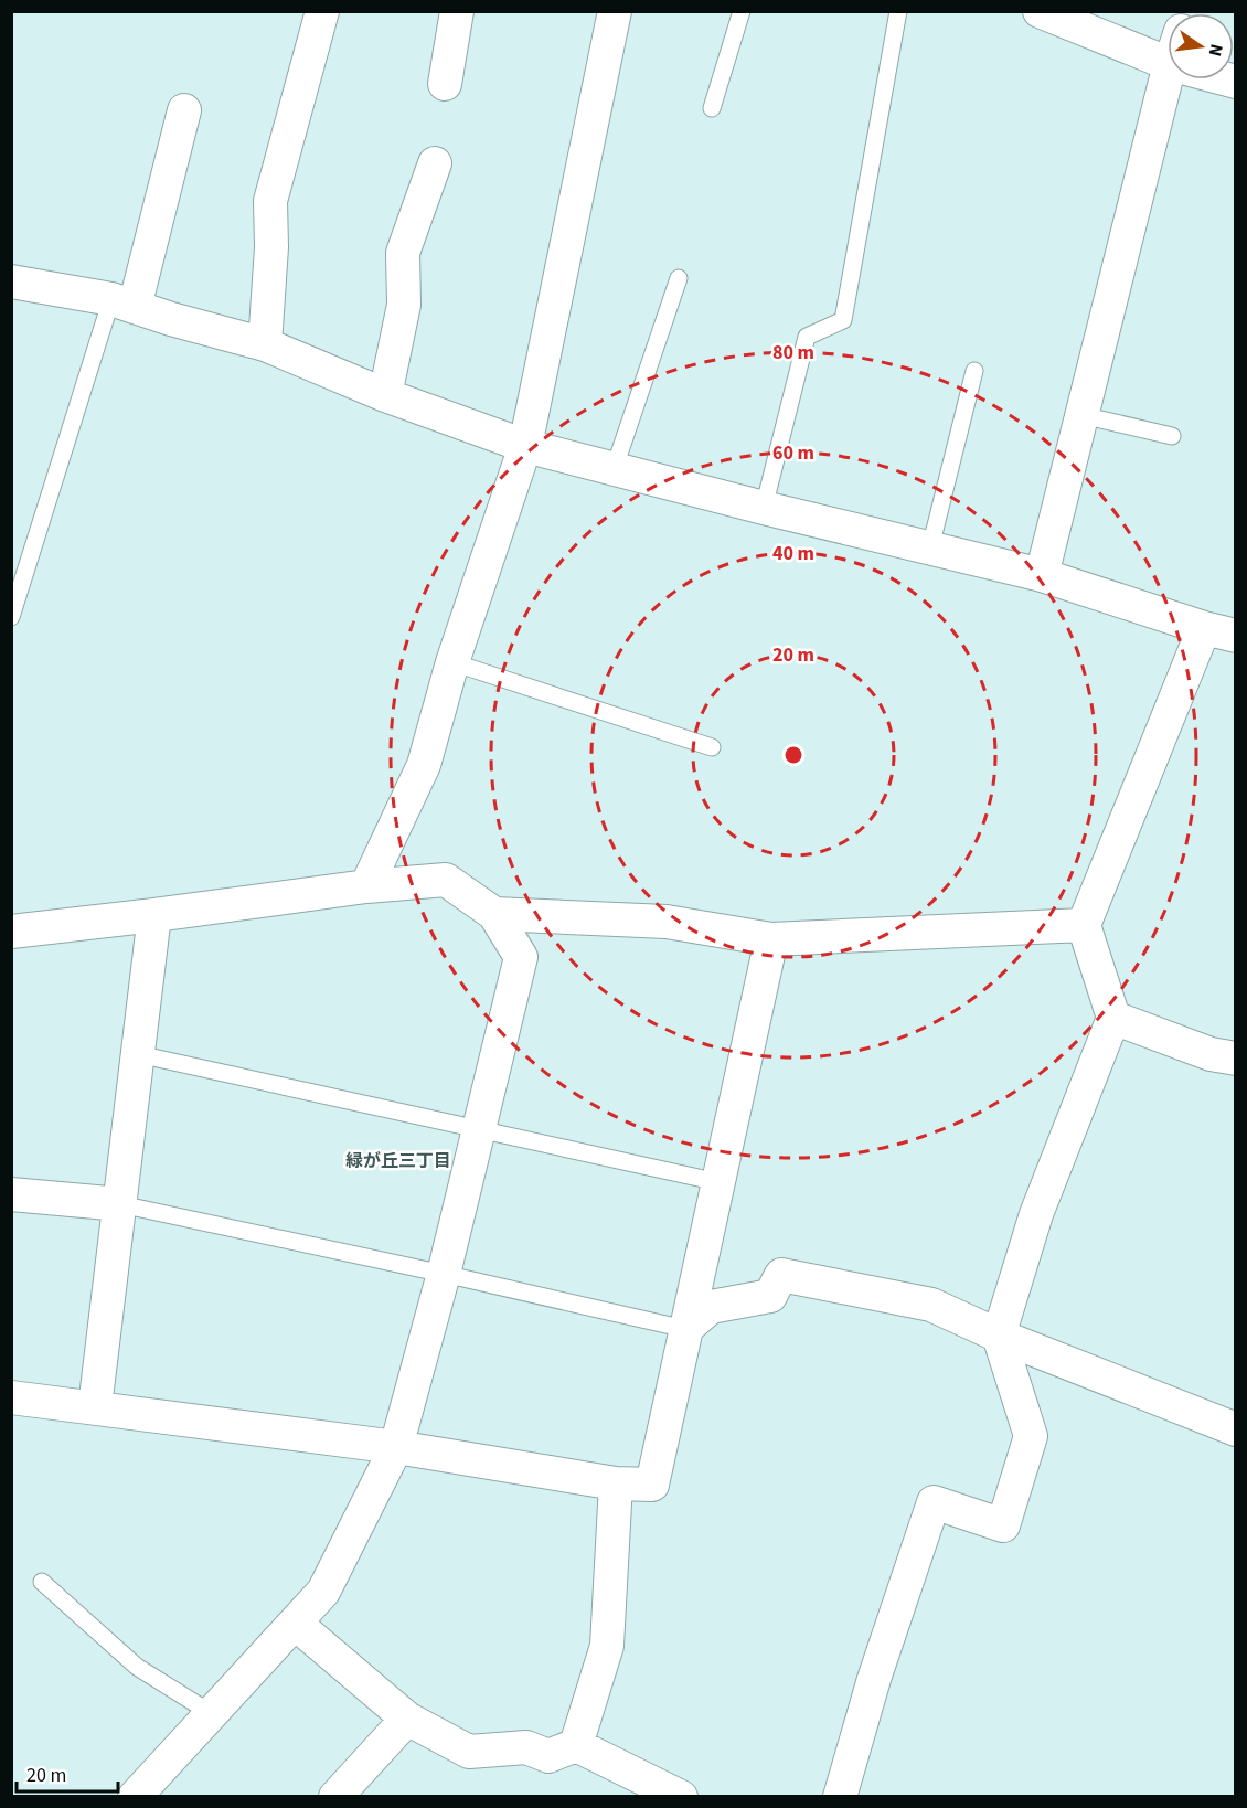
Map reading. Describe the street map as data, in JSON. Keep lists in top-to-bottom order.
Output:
{
  "districts": ["緑が丘三丁目"],
  "scale_bar": "20 m",
  "north": "right",
  "rings": [
    "80 m",
    "60 m",
    "40 m",
    "20 m"
  ]
}
